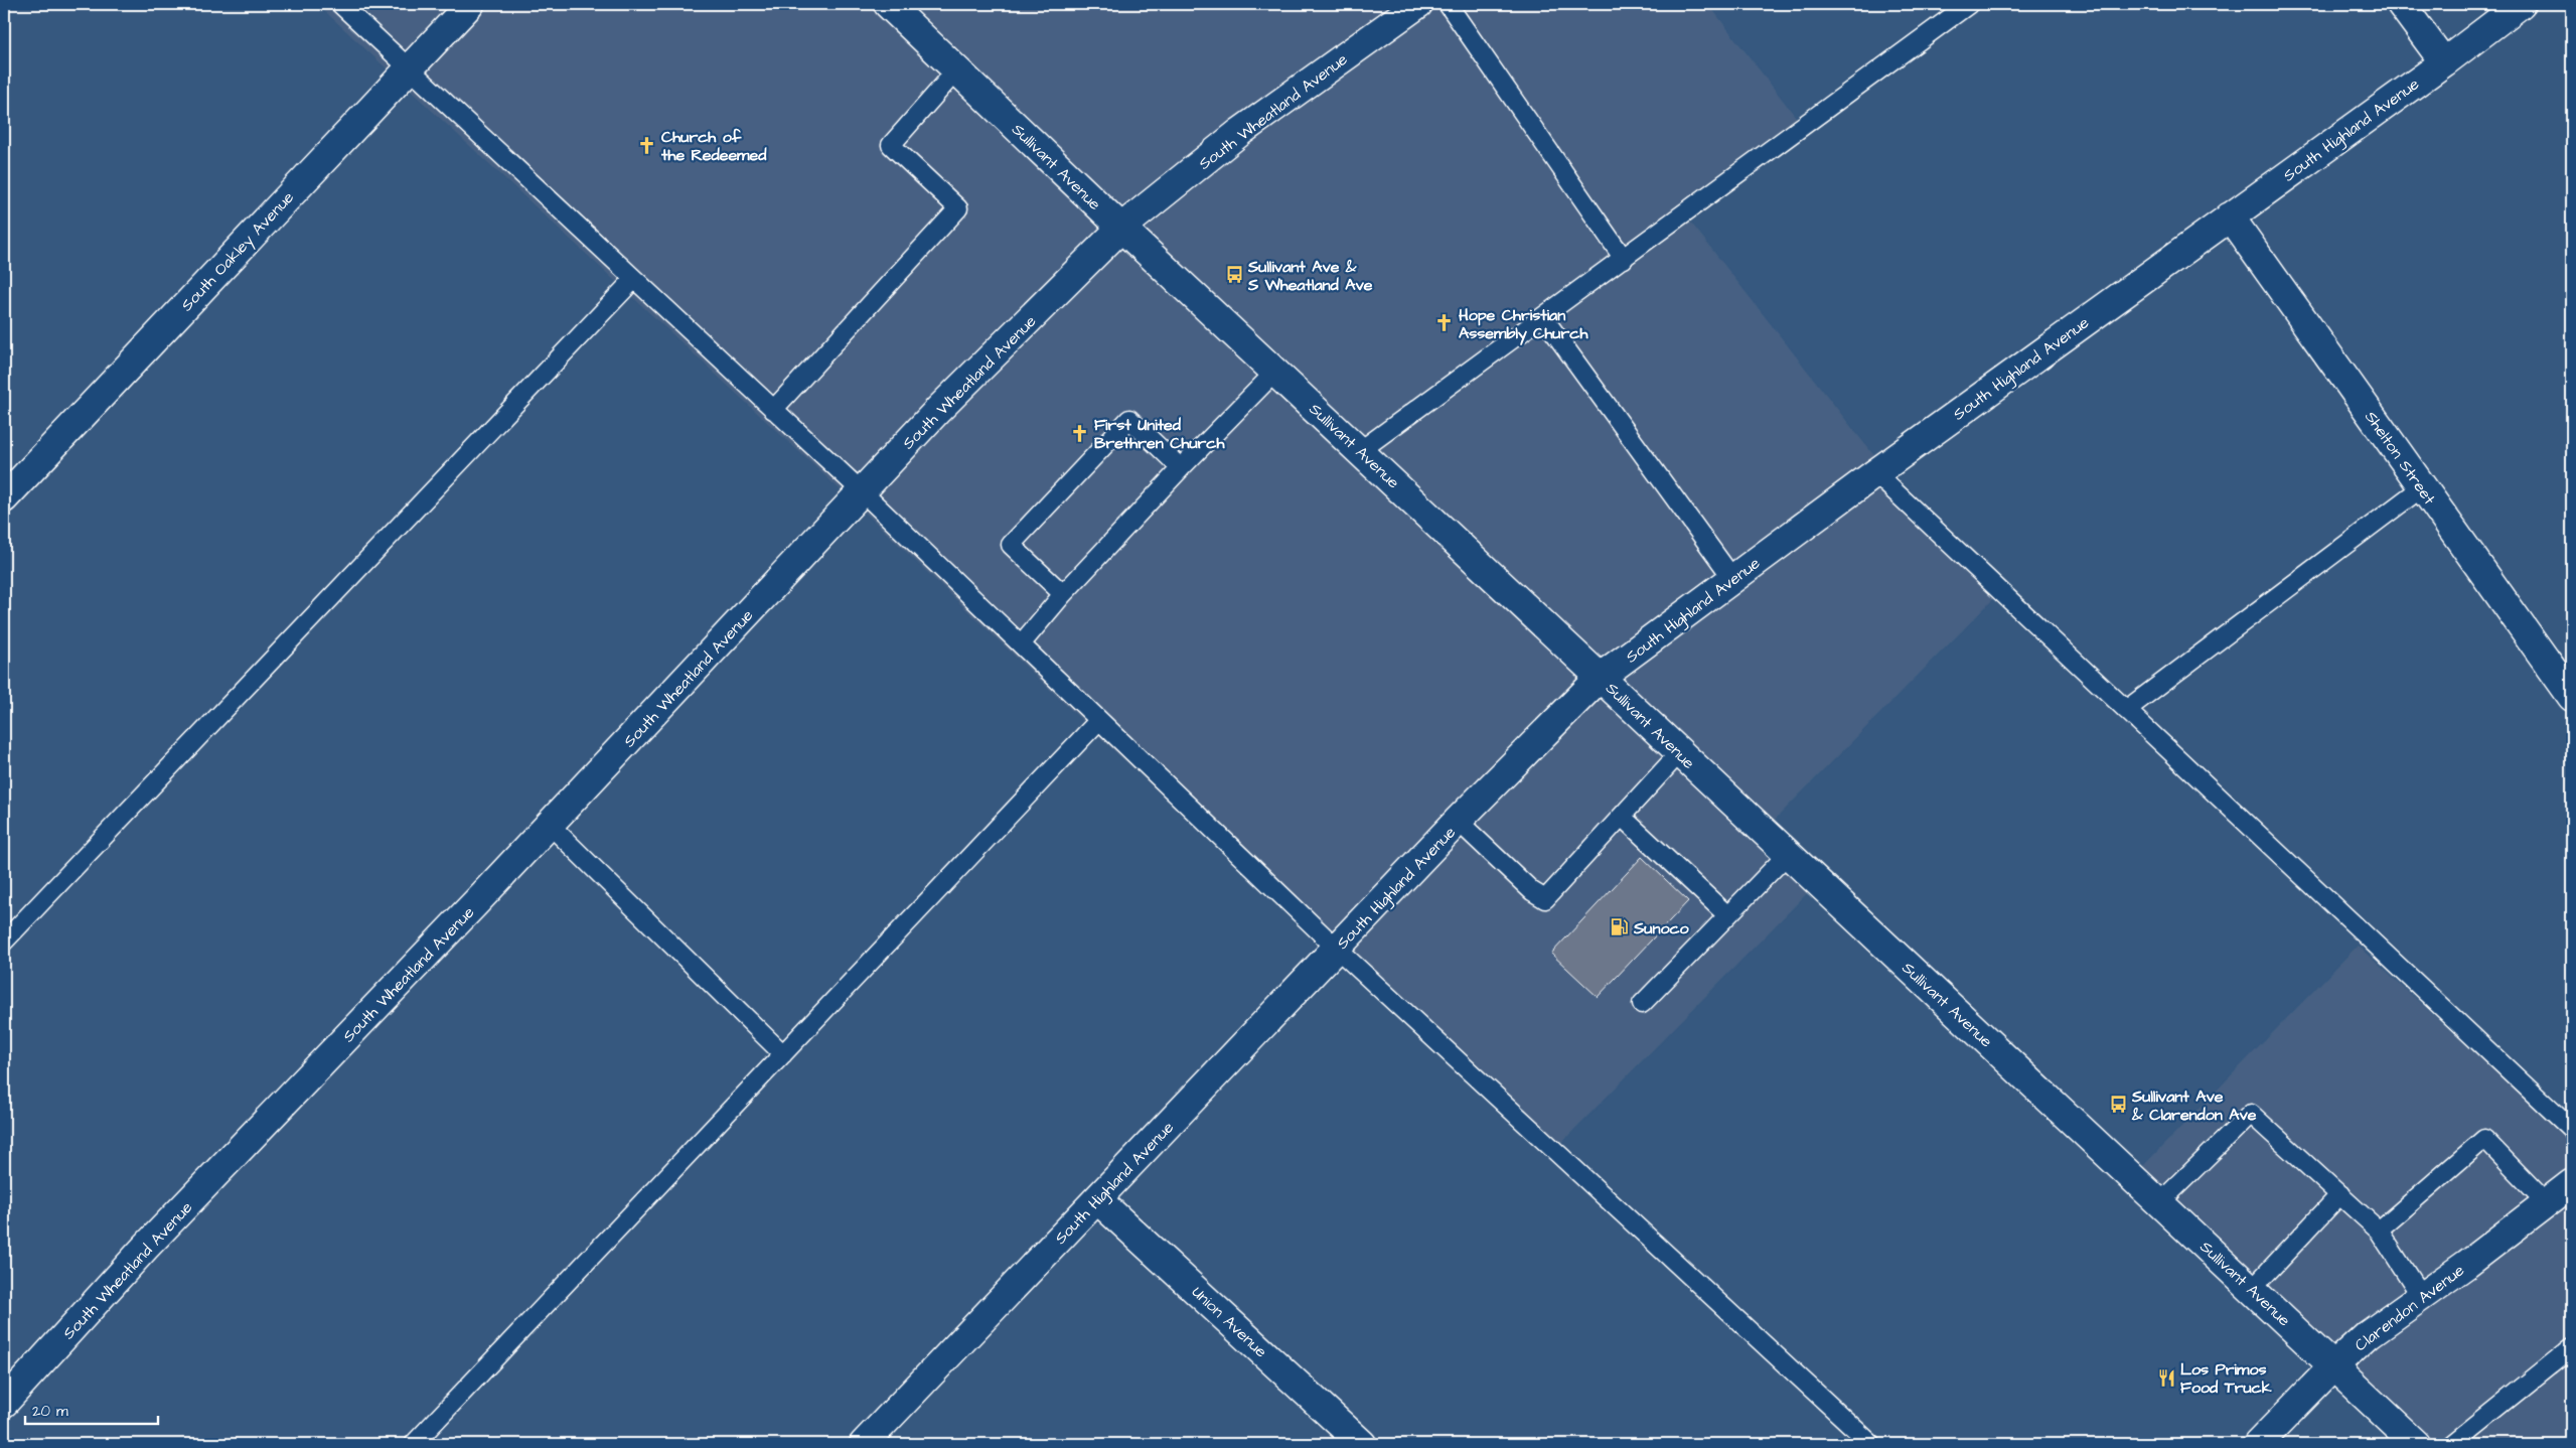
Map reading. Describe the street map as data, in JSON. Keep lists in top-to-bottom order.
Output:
{
  "streets": {
    "street": [
      "South Wheatland Avenue",
      "South Highland Avenue",
      "Sullivant Avenue",
      "South Oakley Avenue",
      "Shelton Street",
      "Clarendon Avenue",
      "Union Avenue"
    ]
  },
  "crossings": [
    ["South Wheatland Avenue", "Sullivant Avenue"],
    ["South Highland Avenue", "Sullivant Avenue"],
    ["South Highland Avenue", "Shelton Street"],
    ["South Highland Avenue", "Union Avenue"],
    ["Sullivant Avenue", "Clarendon Avenue"]
  ],
  "places": {
    "church": ["Church of the Redeemed", "Hope Christian Assembly Church", "First United Brethren Church"],
    "bus stop": ["Sullivant Ave & S Wheatland Ave", "Sullivant Ave & Clarendon Ave"],
    "fuel station": ["Sunoco"],
    "restaurant": ["Los Primos Food Truck"]
  },
  "scale_bar": "20 m"
}
